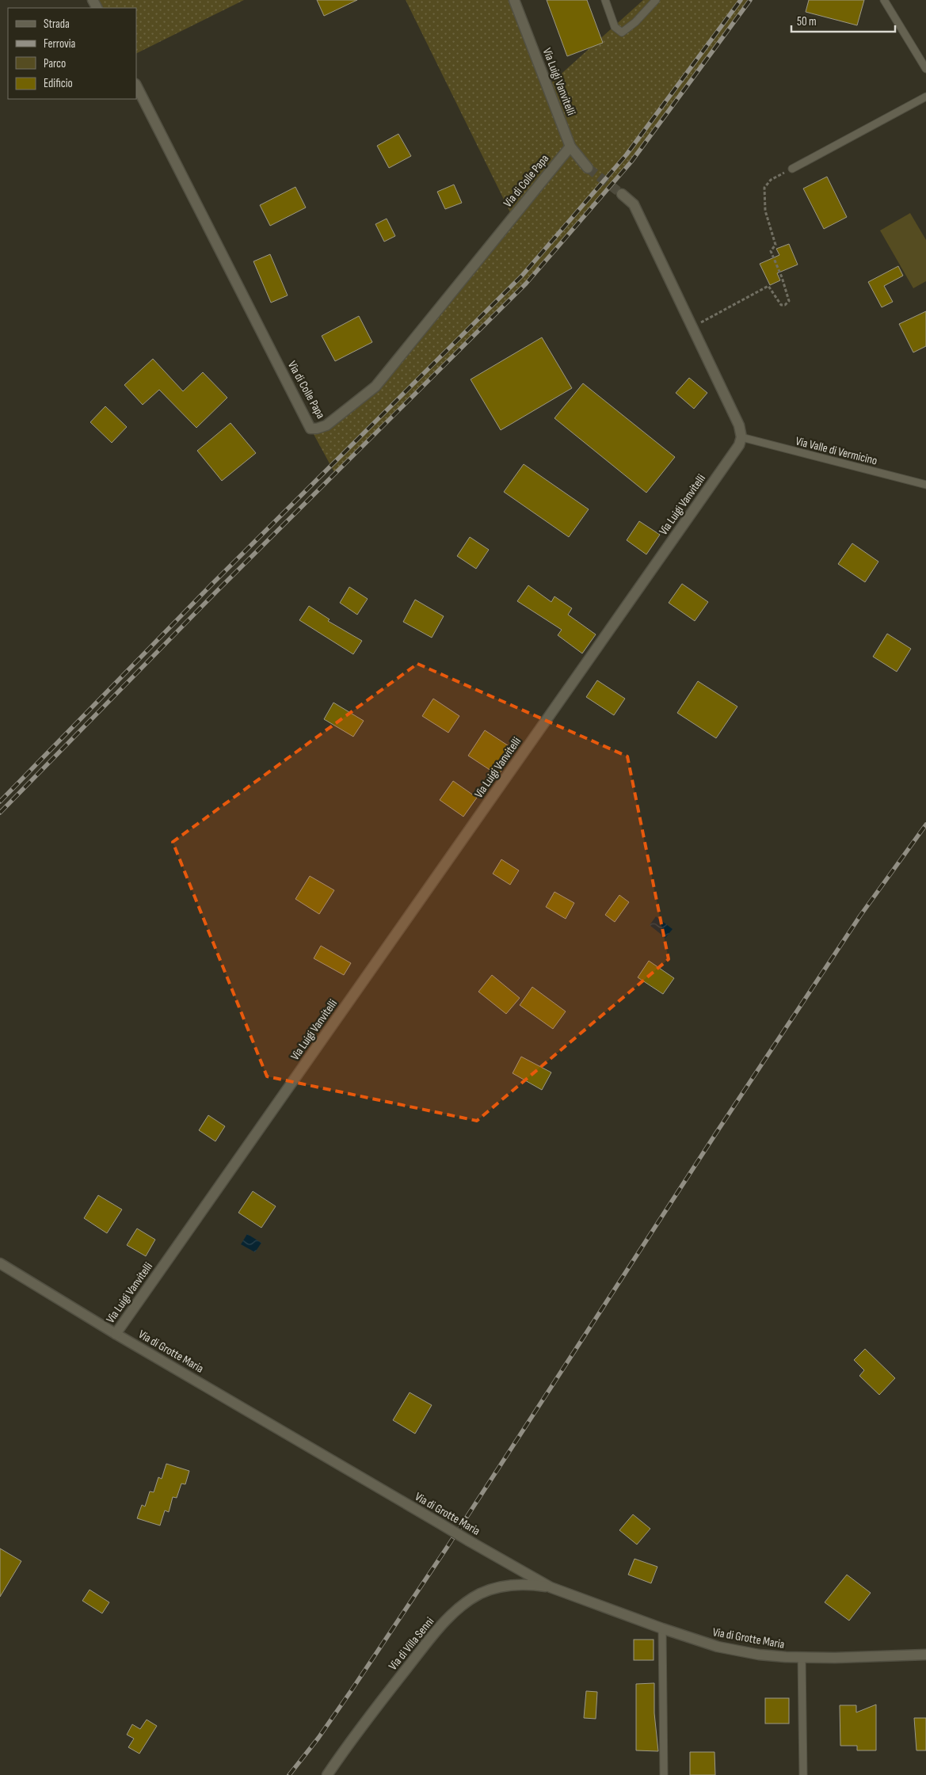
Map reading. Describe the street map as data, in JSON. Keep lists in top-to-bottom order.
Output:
{
  "streets": {
    "street": [
      "Via Luigi Vanvitelli",
      "Via di Colle Papa",
      "Via di Grotte Maria",
      "Via di Villa Senni"
    ],
    "lane": ["Via Valle di Vermicino"]
  },
  "crossings": [
    ["Via Luigi Vanvitelli", "Via di Colle Papa"],
    ["Via Luigi Vanvitelli", "Via Valle di Vermicino"],
    ["Via Luigi Vanvitelli", "Via di Grotte Maria"],
    ["Via di Grotte Maria", "Via di Villa Senni"]
  ],
  "legend": [
    "Strada",
    "Ferrovia",
    "Parco",
    "Edificio"
  ],
  "scale_bar": "50 m"
}
